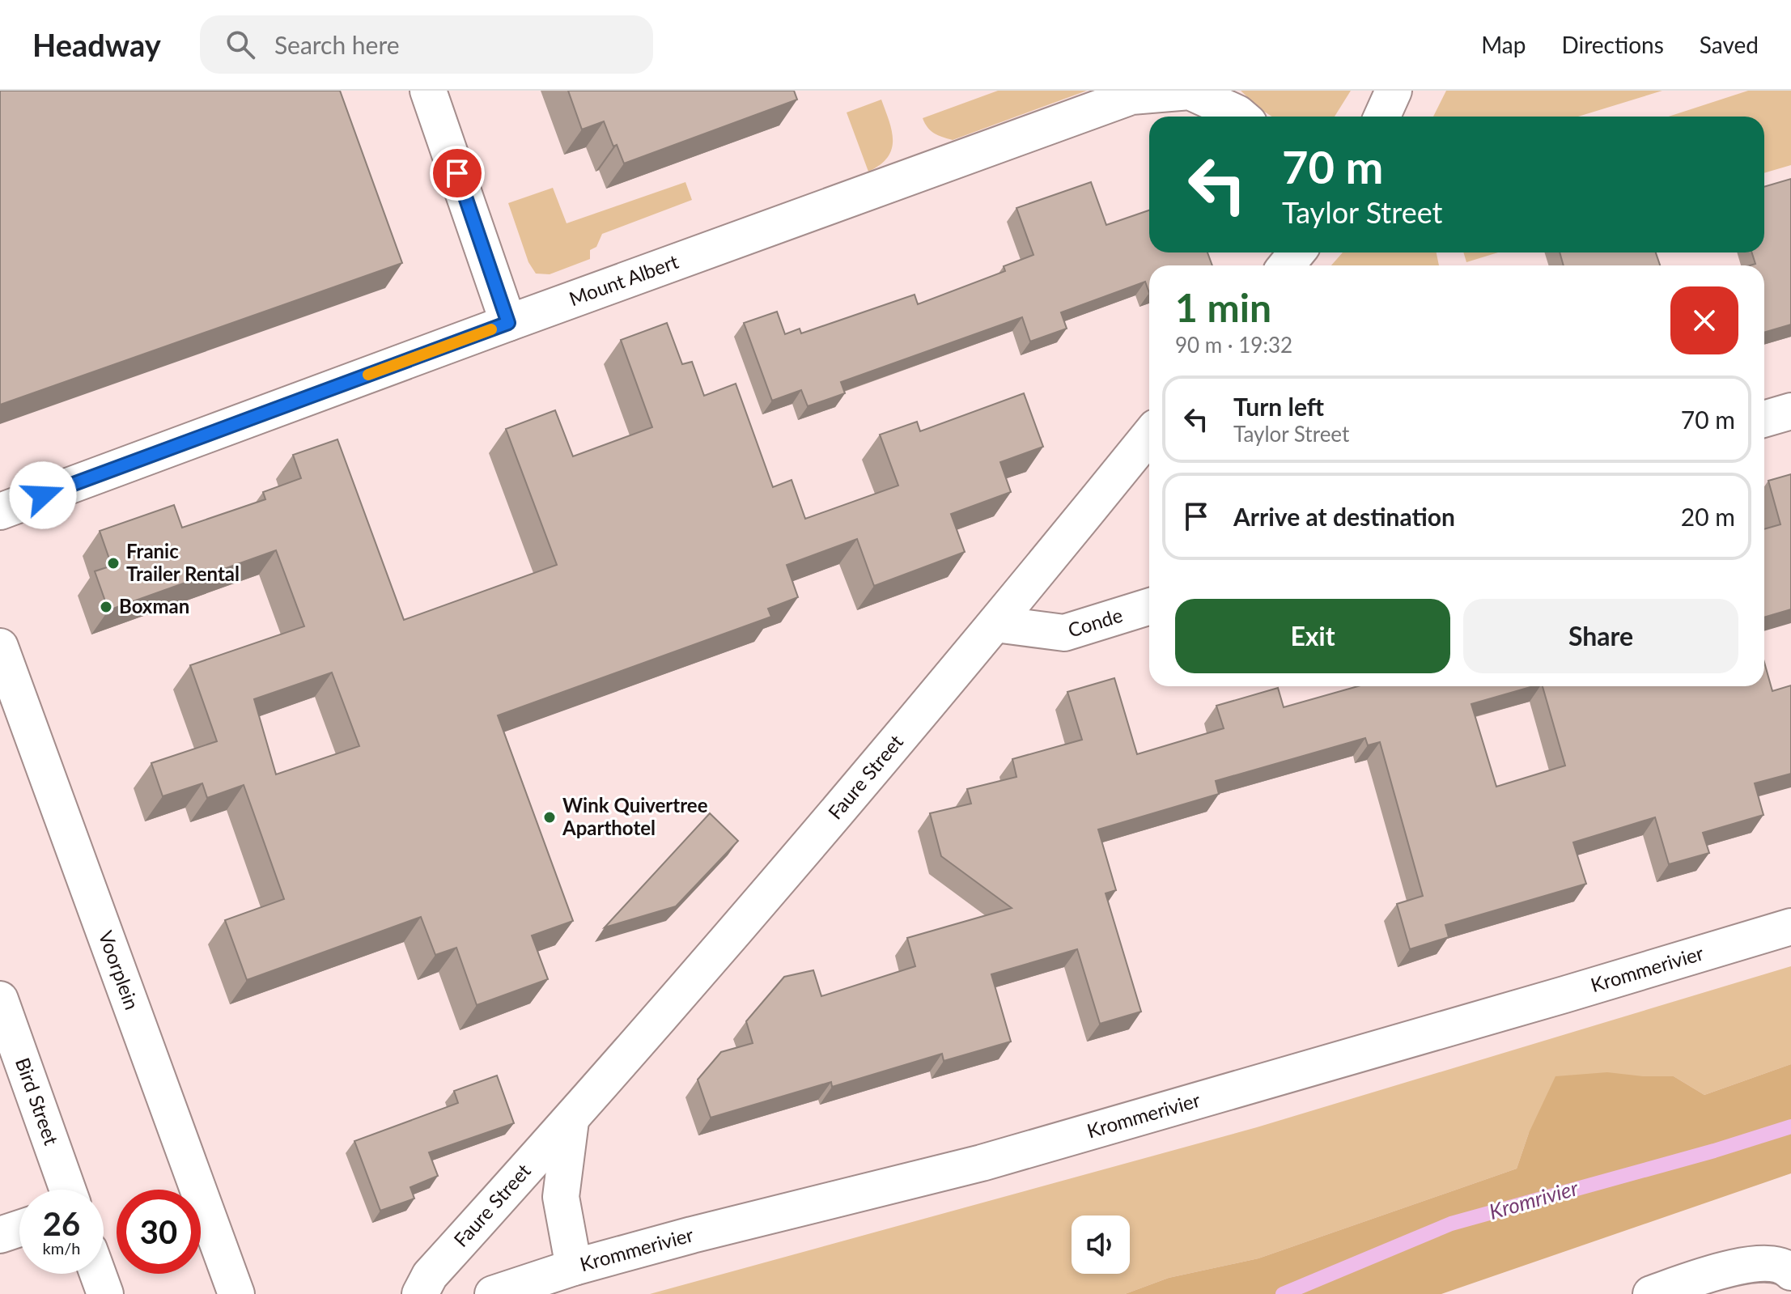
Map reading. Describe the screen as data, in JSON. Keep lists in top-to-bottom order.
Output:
{
  "streets": {
    "street": [
      "Mount Albert",
      "Conde",
      "Faure Street",
      "Krommerivier",
      "Voorplein",
      "Bird Street"
    ]
  },
  "crossings": [
    ["Conde", "Faure Street"],
    ["Faure Street", "Krommerivier"]
  ],
  "water": ["Kromrivier"],
  "places": ["Franic Trailer Rental", "Boxman", "Wink Quivertree Aparthotel"],
  "page": {
    "header": "Headway",
    "search": "Search here",
    "nav": ["Map", "Directions", "Saved"],
    "turn": ["70 m", "Taylor Street"],
    "heading": ["1 min", "90 m · 19:32"],
    "list": [
      {
        "name": "Turn left",
        "note": "Taylor Street",
        "value": "70 m"
      },
      {
        "name": "Arrive at destination",
        "value": "20 m"
      }
    ],
    "buttons": ["Exit", "Share"],
    "speed": "26 km/h",
    "limit": "30"
  }
}
